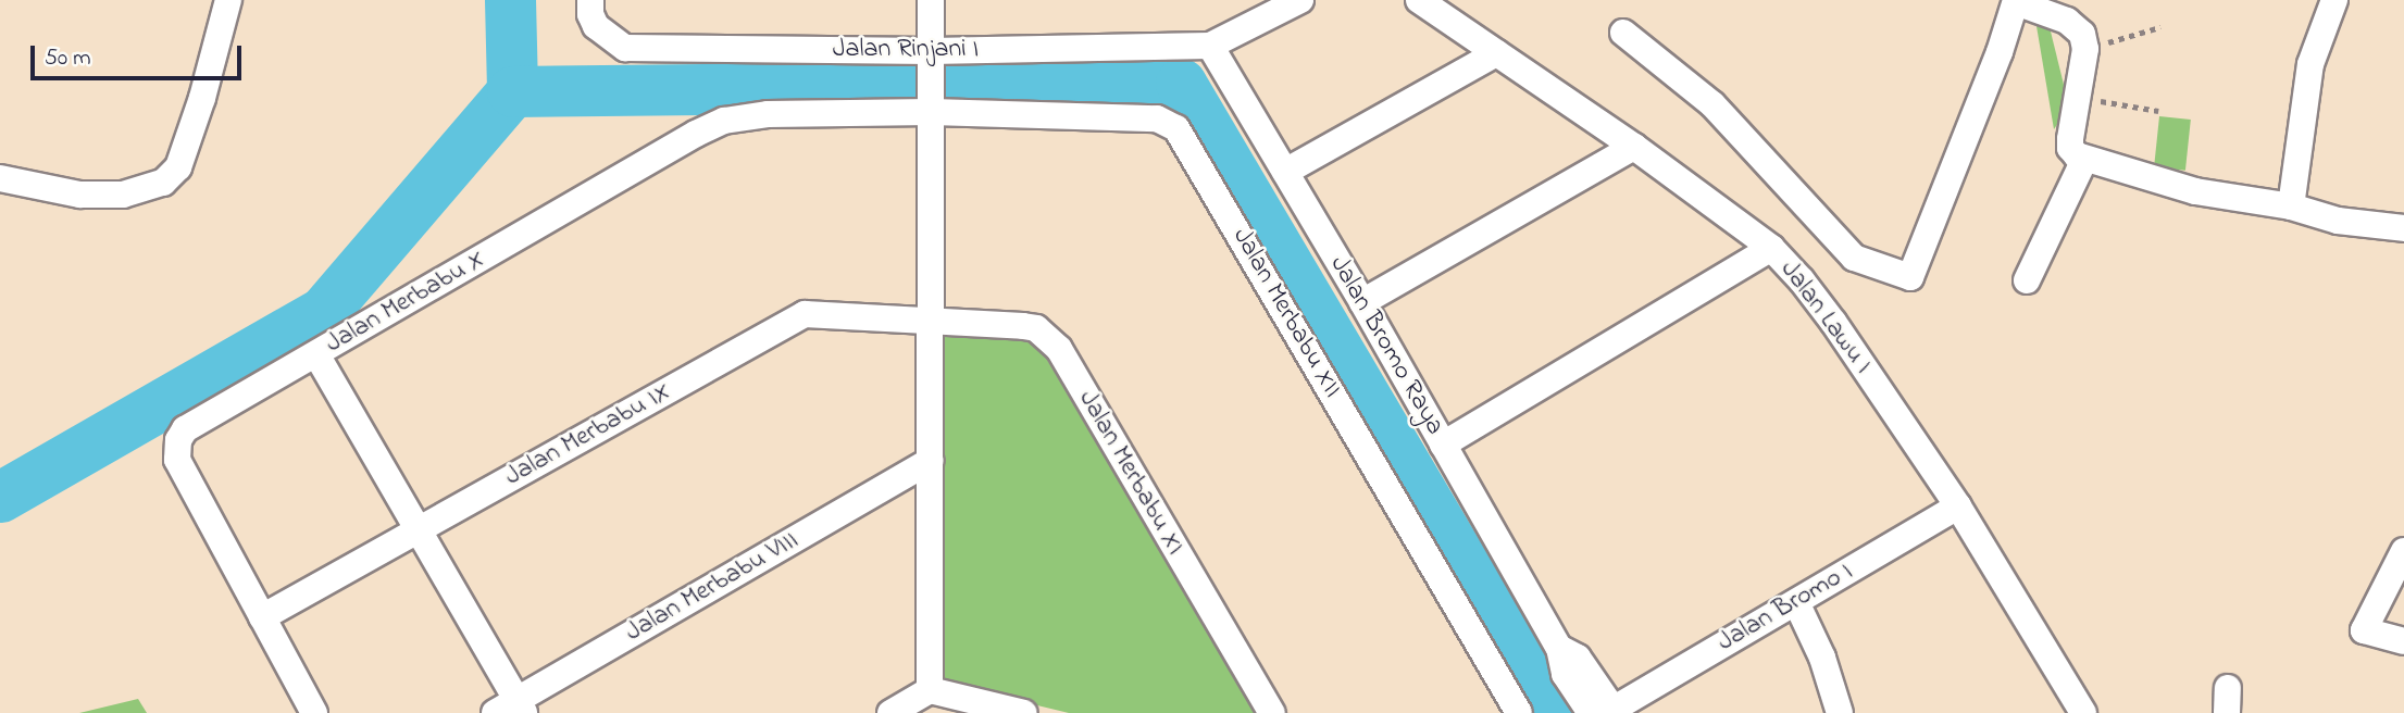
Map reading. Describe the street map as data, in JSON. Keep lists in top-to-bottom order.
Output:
{
  "streets": {
    "street": [
      "Jalan Rinjani I",
      "Jalan Merbabu X",
      "Jalan Merbabu XII",
      "Jalan Lawu I",
      "Jalan Bromo Raya",
      "Jalan Merbabu IX",
      "Jalan Merbabu XI",
      "Jalan Merbabu VIII",
      "Jalan Bromo I"
    ]
  },
  "crossings": [
    ["Jalan Rinjani I", "Jalan Bromo Raya"],
    ["Jalan Merbabu X", "Jalan Merbabu XII"],
    ["Jalan Merbabu X", "Jalan Merbabu IX"],
    ["Jalan Lawu I", "Jalan Bromo I"],
    ["Jalan Bromo Raya", "Jalan Bromo I"],
    ["Jalan Merbabu IX", "Jalan Merbabu XI"]
  ],
  "scale_bar": "50 m"
}
